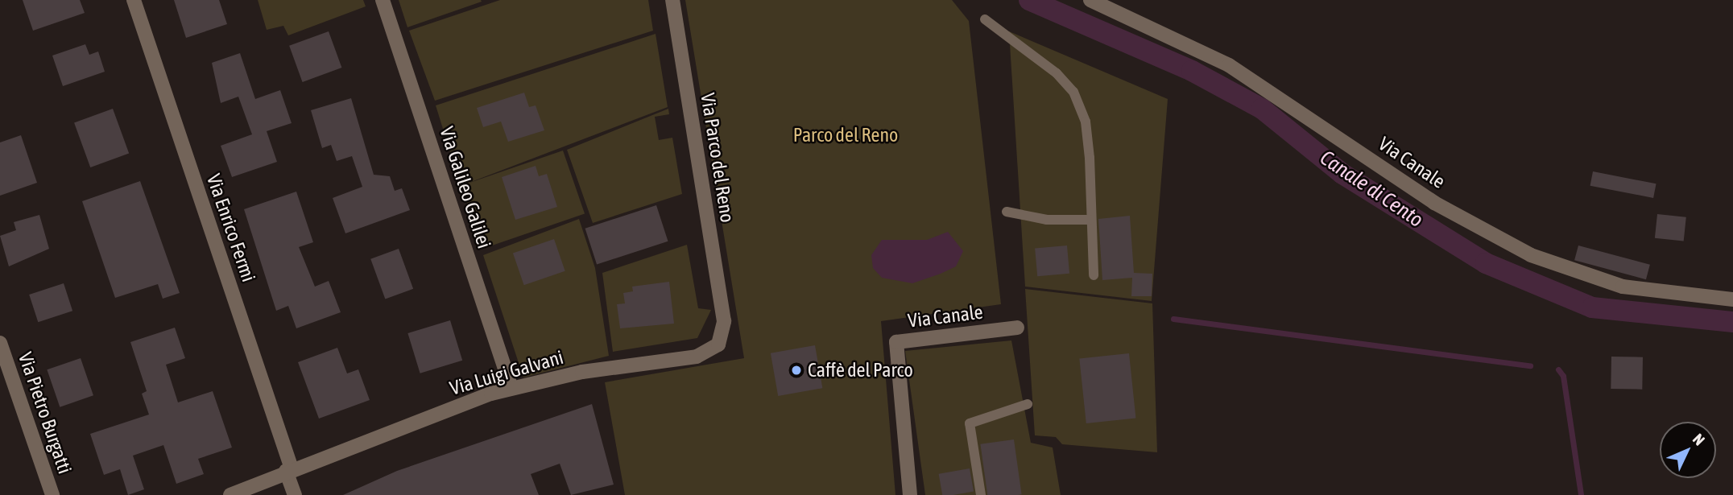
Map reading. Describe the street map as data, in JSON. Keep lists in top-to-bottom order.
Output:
{
  "streets": {
    "street": [
      "Via Parco del Reno",
      "Via Canale",
      "Via Galileo Galilei",
      "Via Enrico Fermi",
      "Via Luigi Galvani",
      "Via Pietro Burgatti"
    ]
  },
  "crossings": [
    ["Via Parco del Reno", "Via Luigi Galvani"],
    ["Via Galileo Galilei", "Via Luigi Galvani"],
    ["Via Enrico Fermi", "Via Luigi Galvani"]
  ],
  "water": ["Canale di Cento"],
  "parks": ["Parco del Reno"],
  "places": ["Caffè del Parco"],
  "north": "top right"
}
